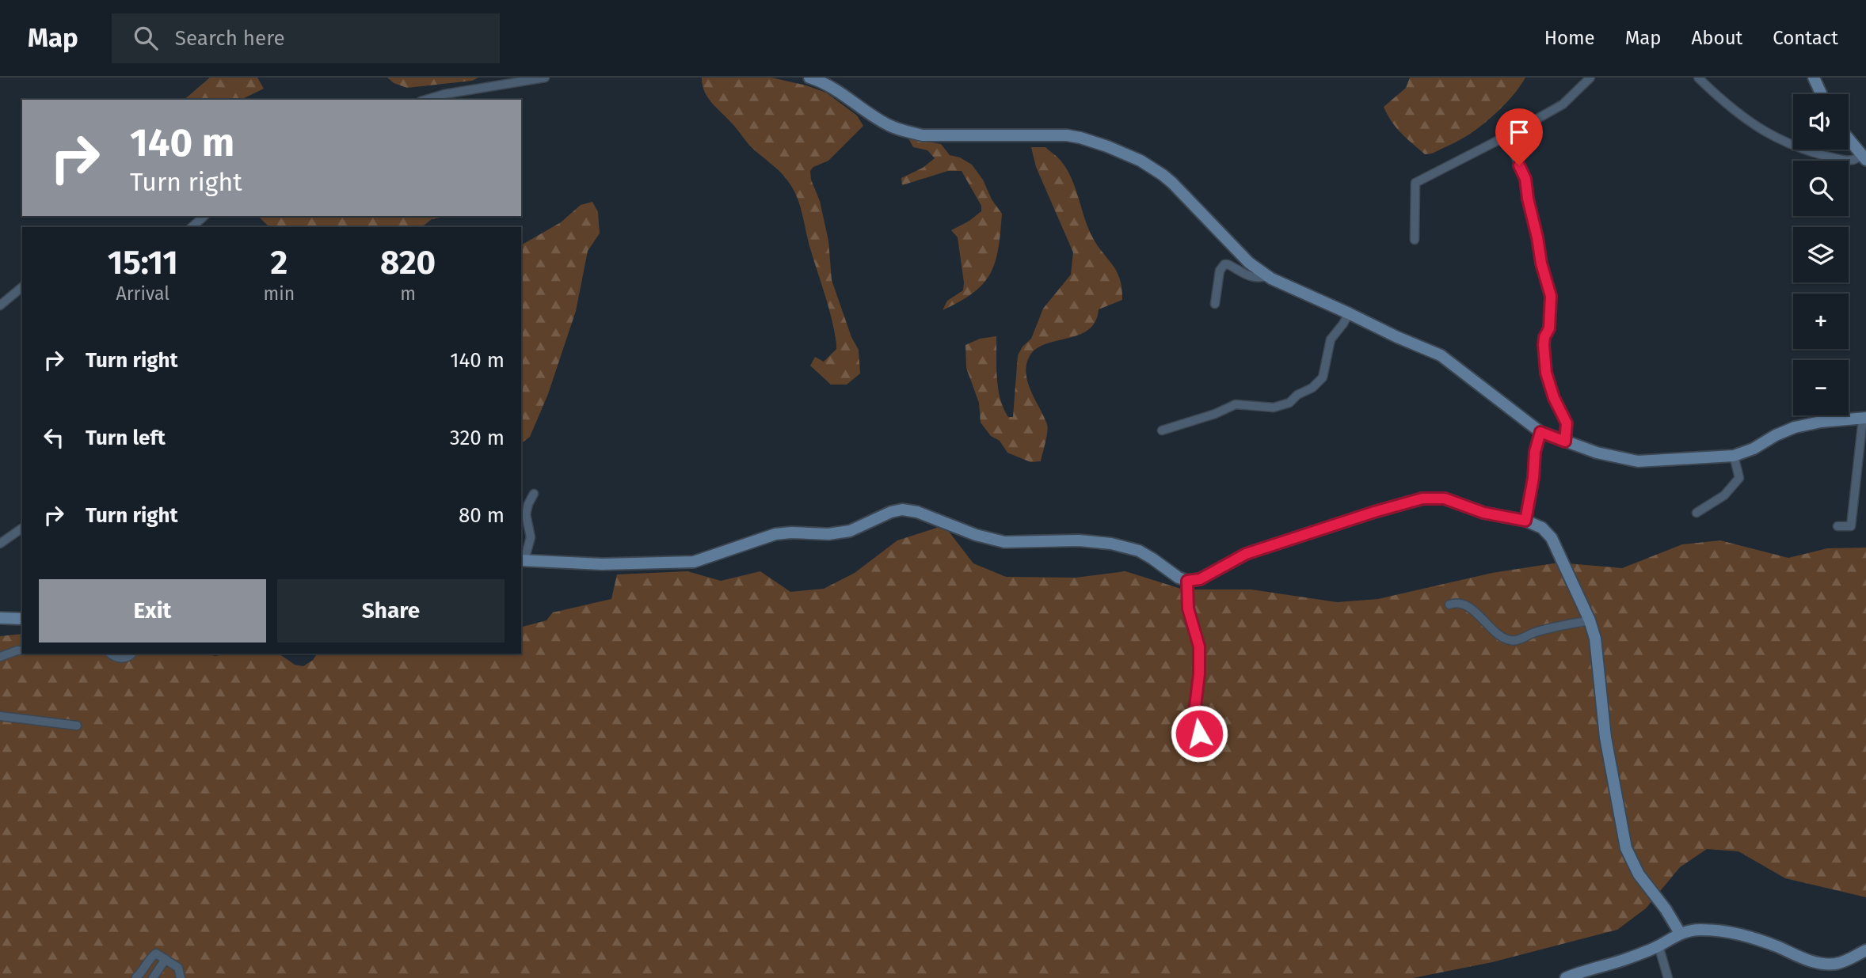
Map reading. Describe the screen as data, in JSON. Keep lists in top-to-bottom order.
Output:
{
  "page": {
    "header": "Map",
    "search": "Search here",
    "nav": [
      "Home",
      "Map",
      "About",
      "Contact"
    ],
    "map_buttons": ["+", "−"],
    "turn": ["140 m", "Turn right"],
    "eta": [
      "15:11",
      "Arrival",
      "2",
      "min",
      "820",
      "m"
    ],
    "list": [
      {
        "name": "Turn right",
        "value": "140 m"
      },
      {
        "name": "Turn left",
        "value": "320 m"
      },
      {
        "name": "Turn right",
        "value": "80 m"
      }
    ],
    "buttons": ["Exit", "Share"]
  }
}
